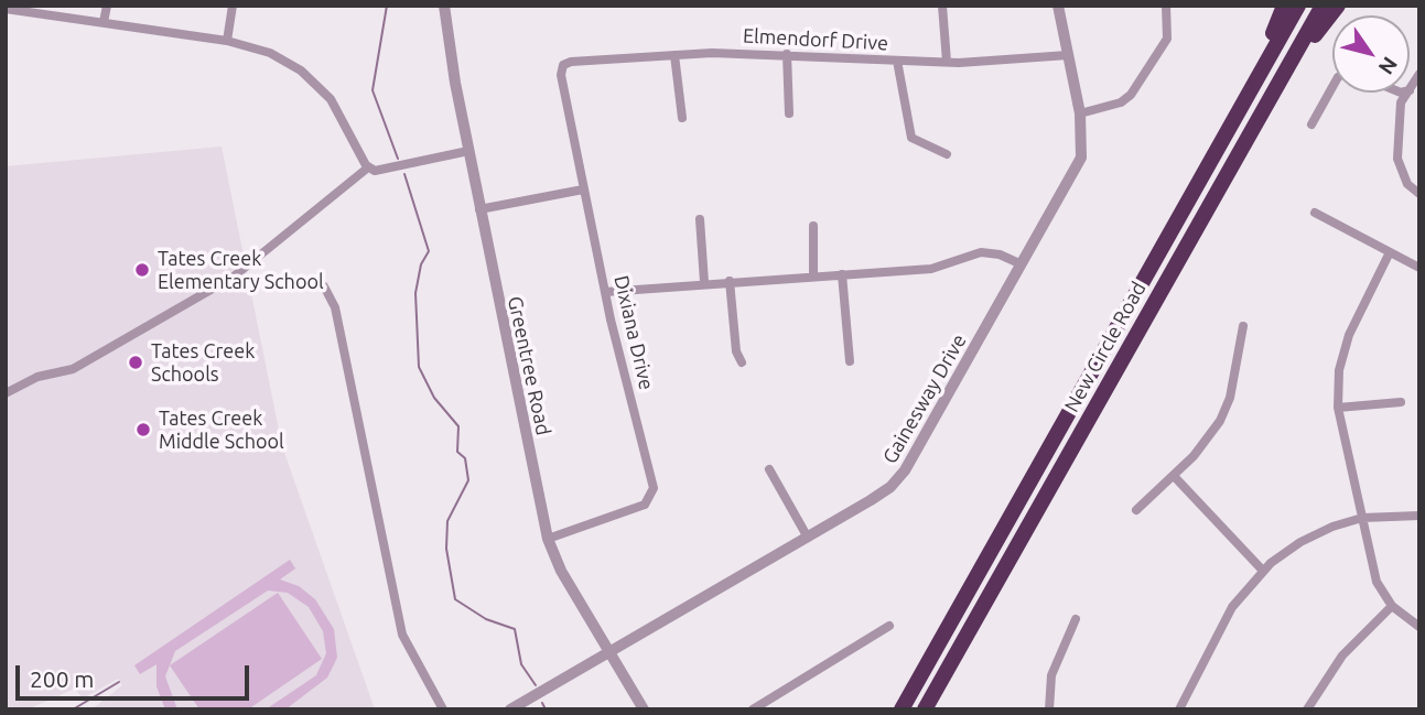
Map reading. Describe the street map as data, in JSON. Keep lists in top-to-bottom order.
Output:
{
  "streets": {
    "highway": ["New Circle Road"],
    "street": [
      "Elmendorf Drive",
      "Dixiana Drive",
      "Greentree Road",
      "Gainesway Drive"
    ]
  },
  "crossings": [
    ["Elmendorf Drive", "Dixiana Drive"],
    ["Elmendorf Drive", "Gainesway Drive"],
    ["Dixiana Drive", "Greentree Road"],
    ["Greentree Road", "Gainesway Drive"]
  ],
  "places": ["Tates Creek Elementary School", "Tates Creek Schools", "Tates Creek Middle School"],
  "scale_bar": "200 m",
  "north": "bottom right"
}
